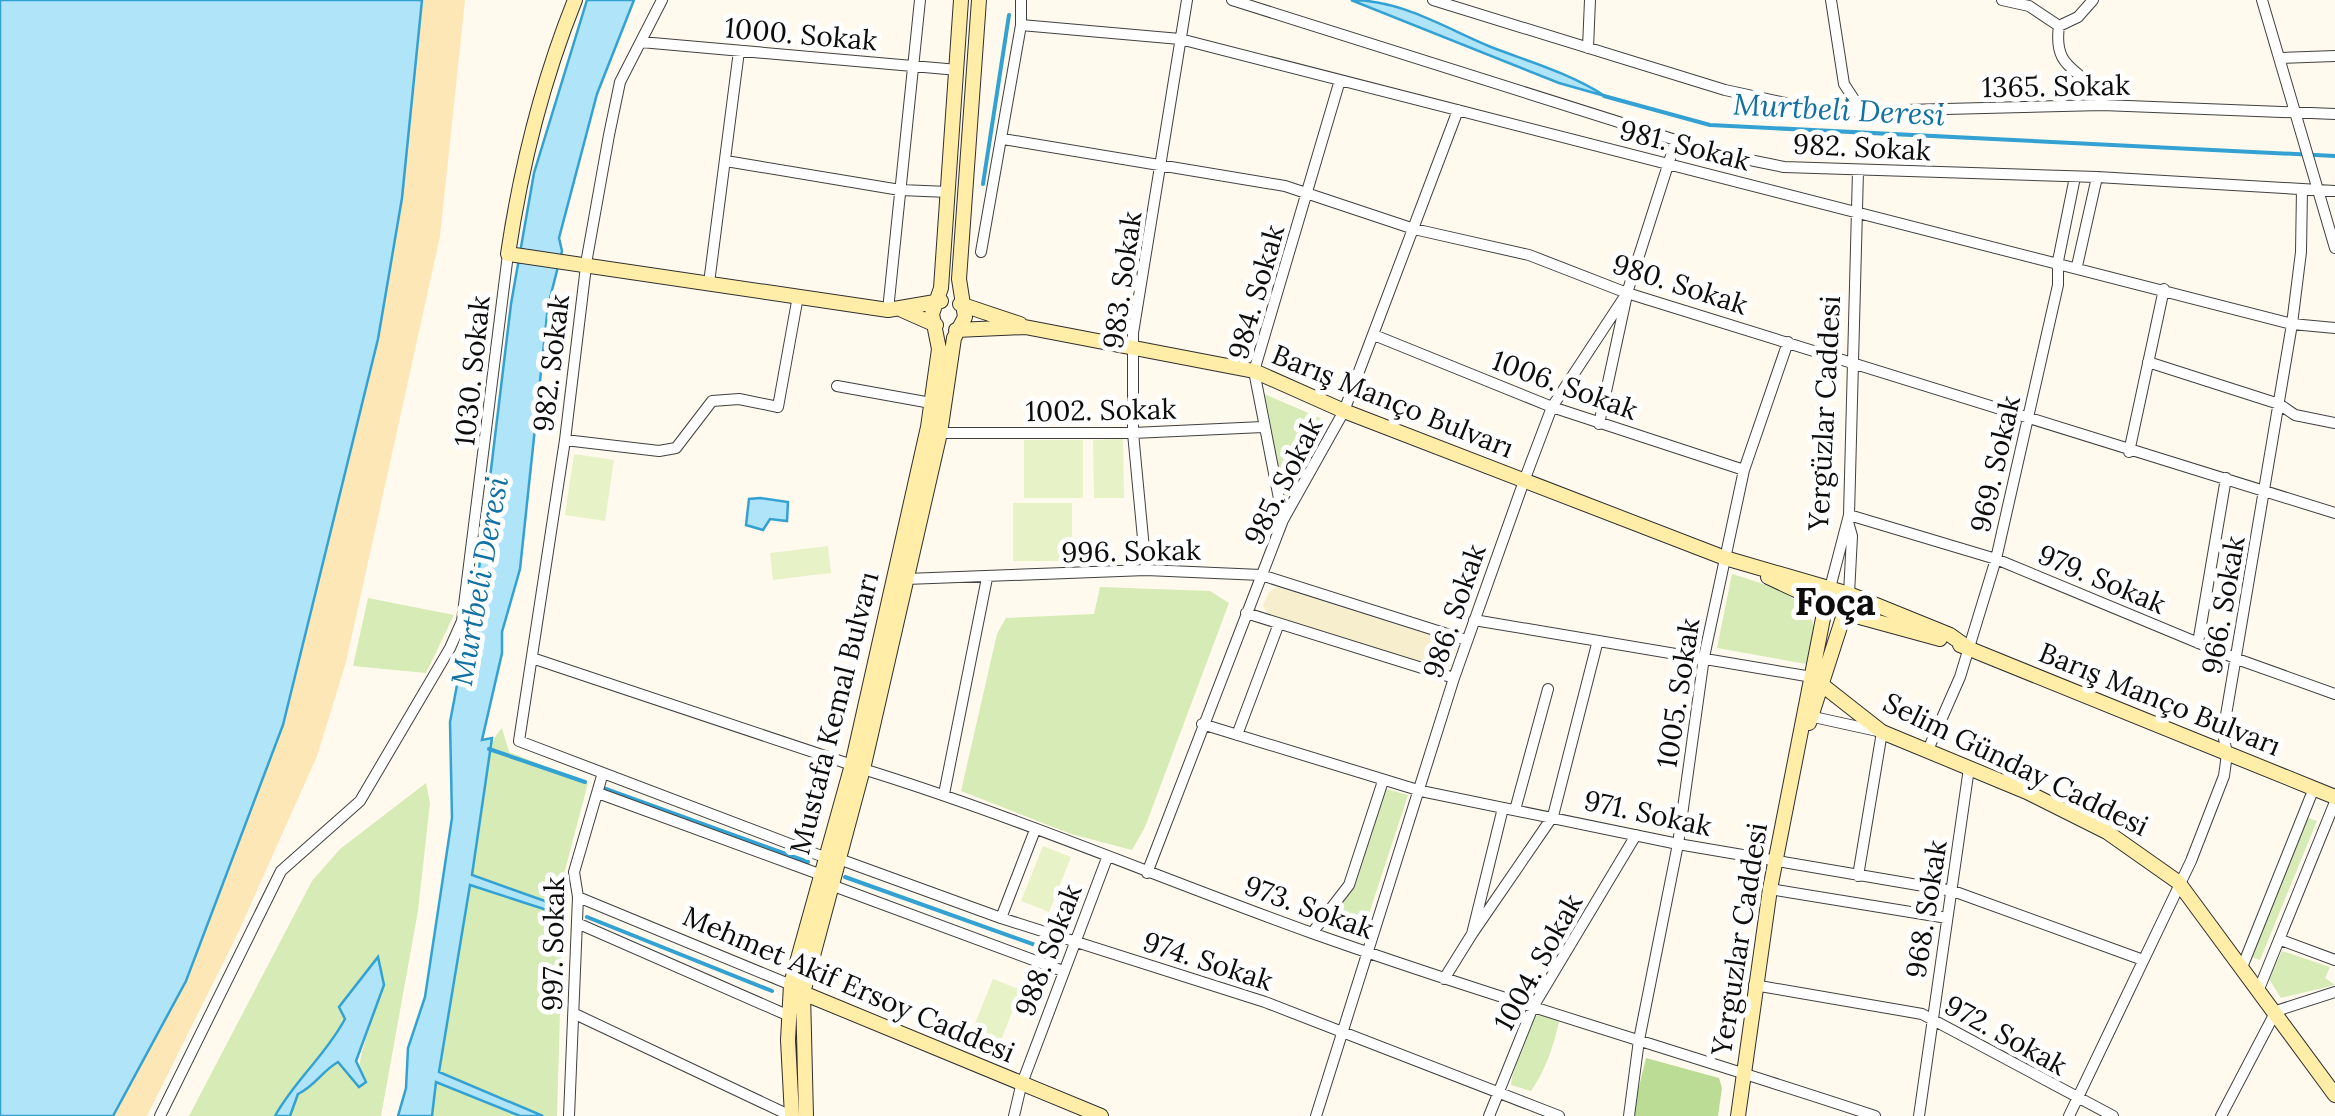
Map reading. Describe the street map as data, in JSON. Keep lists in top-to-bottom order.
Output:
{
  "streets": {
    "main road": [
      "Barış Manço Bulvarı",
      "Yergüzlar Caddesi",
      "Mustafa Kemal Bulvarı",
      "Selim Günday Caddesi",
      "Yerguzlar Caddesi",
      "Mehmet Akif Ersoy Caddesi"
    ],
    "street": [
      "1000. Sokak",
      "1365. Sokak",
      "981. Sokak",
      "982. Sokak",
      "983. Sokak",
      "980. Sokak",
      "984. Sokak",
      "1030. Sokak",
      "1006. Sokak",
      "1002. Sokak",
      "969. Sokak",
      "985. Sokak",
      "996. Sokak",
      "979. Sokak",
      "966. Sokak",
      "986. Sokak",
      "1005. Sokak",
      "971. Sokak",
      "973. Sokak",
      "968. Sokak",
      "997. Sokak",
      "988. Sokak",
      "974. Sokak",
      "1004. Sokak",
      "972. Sokak"
    ]
  },
  "crossings": [
    ["1000. Sokak", "982. Sokak"],
    ["981. Sokak", "983. Sokak"],
    ["981. Sokak", "984. Sokak"],
    ["981. Sokak", "Yergüzlar Caddesi"],
    ["981. Sokak", "969. Sokak"],
    ["981. Sokak", "985. Sokak"],
    ["981. Sokak", "966. Sokak"],
    ["981. Sokak", "986. Sokak"],
    ["982. Sokak", "Yergüzlar Caddesi"],
    ["982. Sokak", "969. Sokak"],
    ["982. Sokak", "966. Sokak"],
    ["982. Sokak", "986. Sokak"],
    ["982. Sokak", "973. Sokak"],
    ["982. Sokak", "974. Sokak"],
    ["983. Sokak", "980. Sokak"],
    ["983. Sokak", "Barış Manço Bulvarı"],
    ["983. Sokak", "1002. Sokak"],
    ["983. Sokak", "996. Sokak"],
    ["980. Sokak", "984. Sokak"],
    ["980. Sokak", "Yergüzlar Caddesi"],
    ["980. Sokak", "969. Sokak"],
    ["980. Sokak", "985. Sokak"],
    ["980. Sokak", "966. Sokak"],
    ["980. Sokak", "986. Sokak"],
    ["980. Sokak", "1005. Sokak"],
    ["984. Sokak", "Barış Manço Bulvarı"],
    ["984. Sokak", "1002. Sokak"],
    ["984. Sokak", "985. Sokak"],
    ["1006. Sokak", "985. Sokak"],
    ["1006. Sokak", "986. Sokak"],
    ["1006. Sokak", "1005. Sokak"],
    ["Barış Manço Bulvarı", "Yergüzlar Caddesi"],
    ["Barış Manço Bulvarı", "969. Sokak"],
    ["Barış Manço Bulvarı", "985. Sokak"],
    ["Barış Manço Bulvarı", "966. Sokak"],
    ["Barış Manço Bulvarı", "986. Sokak"],
    ["Barış Manço Bulvarı", "1005. Sokak"],
    ["Barış Manço Bulvarı", "Mustafa Kemal Bulvarı"],
    ["1002. Sokak", "Mustafa Kemal Bulvarı"],
    ["Yergüzlar Caddesi", "979. Sokak"],
    ["Yergüzlar Caddesi", "Selim Günday Caddesi"],
    ["Yergüzlar Caddesi", "Yerguzlar Caddesi"],
    ["969. Sokak", "979. Sokak"],
    ["969. Sokak", "Selim Günday Caddesi"],
    ["985. Sokak", "996. Sokak"],
    ["985. Sokak", "971. Sokak"],
    ["985. Sokak", "973. Sokak"],
    ["996. Sokak", "986. Sokak"],
    ["996. Sokak", "Mustafa Kemal Bulvarı"],
    ["979. Sokak", "966. Sokak"],
    ["966. Sokak", "Selim Günday Caddesi"],
    ["966. Sokak", "971. Sokak"],
    ["966. Sokak", "972. Sokak"],
    ["986. Sokak", "971. Sokak"],
    ["986. Sokak", "973. Sokak"],
    ["986. Sokak", "974. Sokak"],
    ["1005. Sokak", "971. Sokak"],
    ["1005. Sokak", "973. Sokak"],
    ["Mustafa Kemal Bulvarı", "973. Sokak"],
    ["Mustafa Kemal Bulvarı", "974. Sokak"],
    ["Mustafa Kemal Bulvarı", "Mehmet Akif Ersoy Caddesi"],
    ["Selim Günday Caddesi", "968. Sokak"],
    ["971. Sokak", "968. Sokak"],
    ["971. Sokak", "Yerguzlar Caddesi"],
    ["971. Sokak", "1004. Sokak"],
    ["973. Sokak", "Yerguzlar Caddesi"],
    ["973. Sokak", "988. Sokak"],
    ["973. Sokak", "1004. Sokak"],
    ["968. Sokak", "972. Sokak"],
    ["Yerguzlar Caddesi", "972. Sokak"],
    ["997. Sokak", "974. Sokak"],
    ["997. Sokak", "Mehmet Akif Ersoy Caddesi"],
    ["988. Sokak", "974. Sokak"],
    ["988. Sokak", "Mehmet Akif Ersoy Caddesi"],
    ["974. Sokak", "1004. Sokak"]
  ],
  "districts": ["Foça"],
  "water": ["Murtbeli Deresi"]
}
